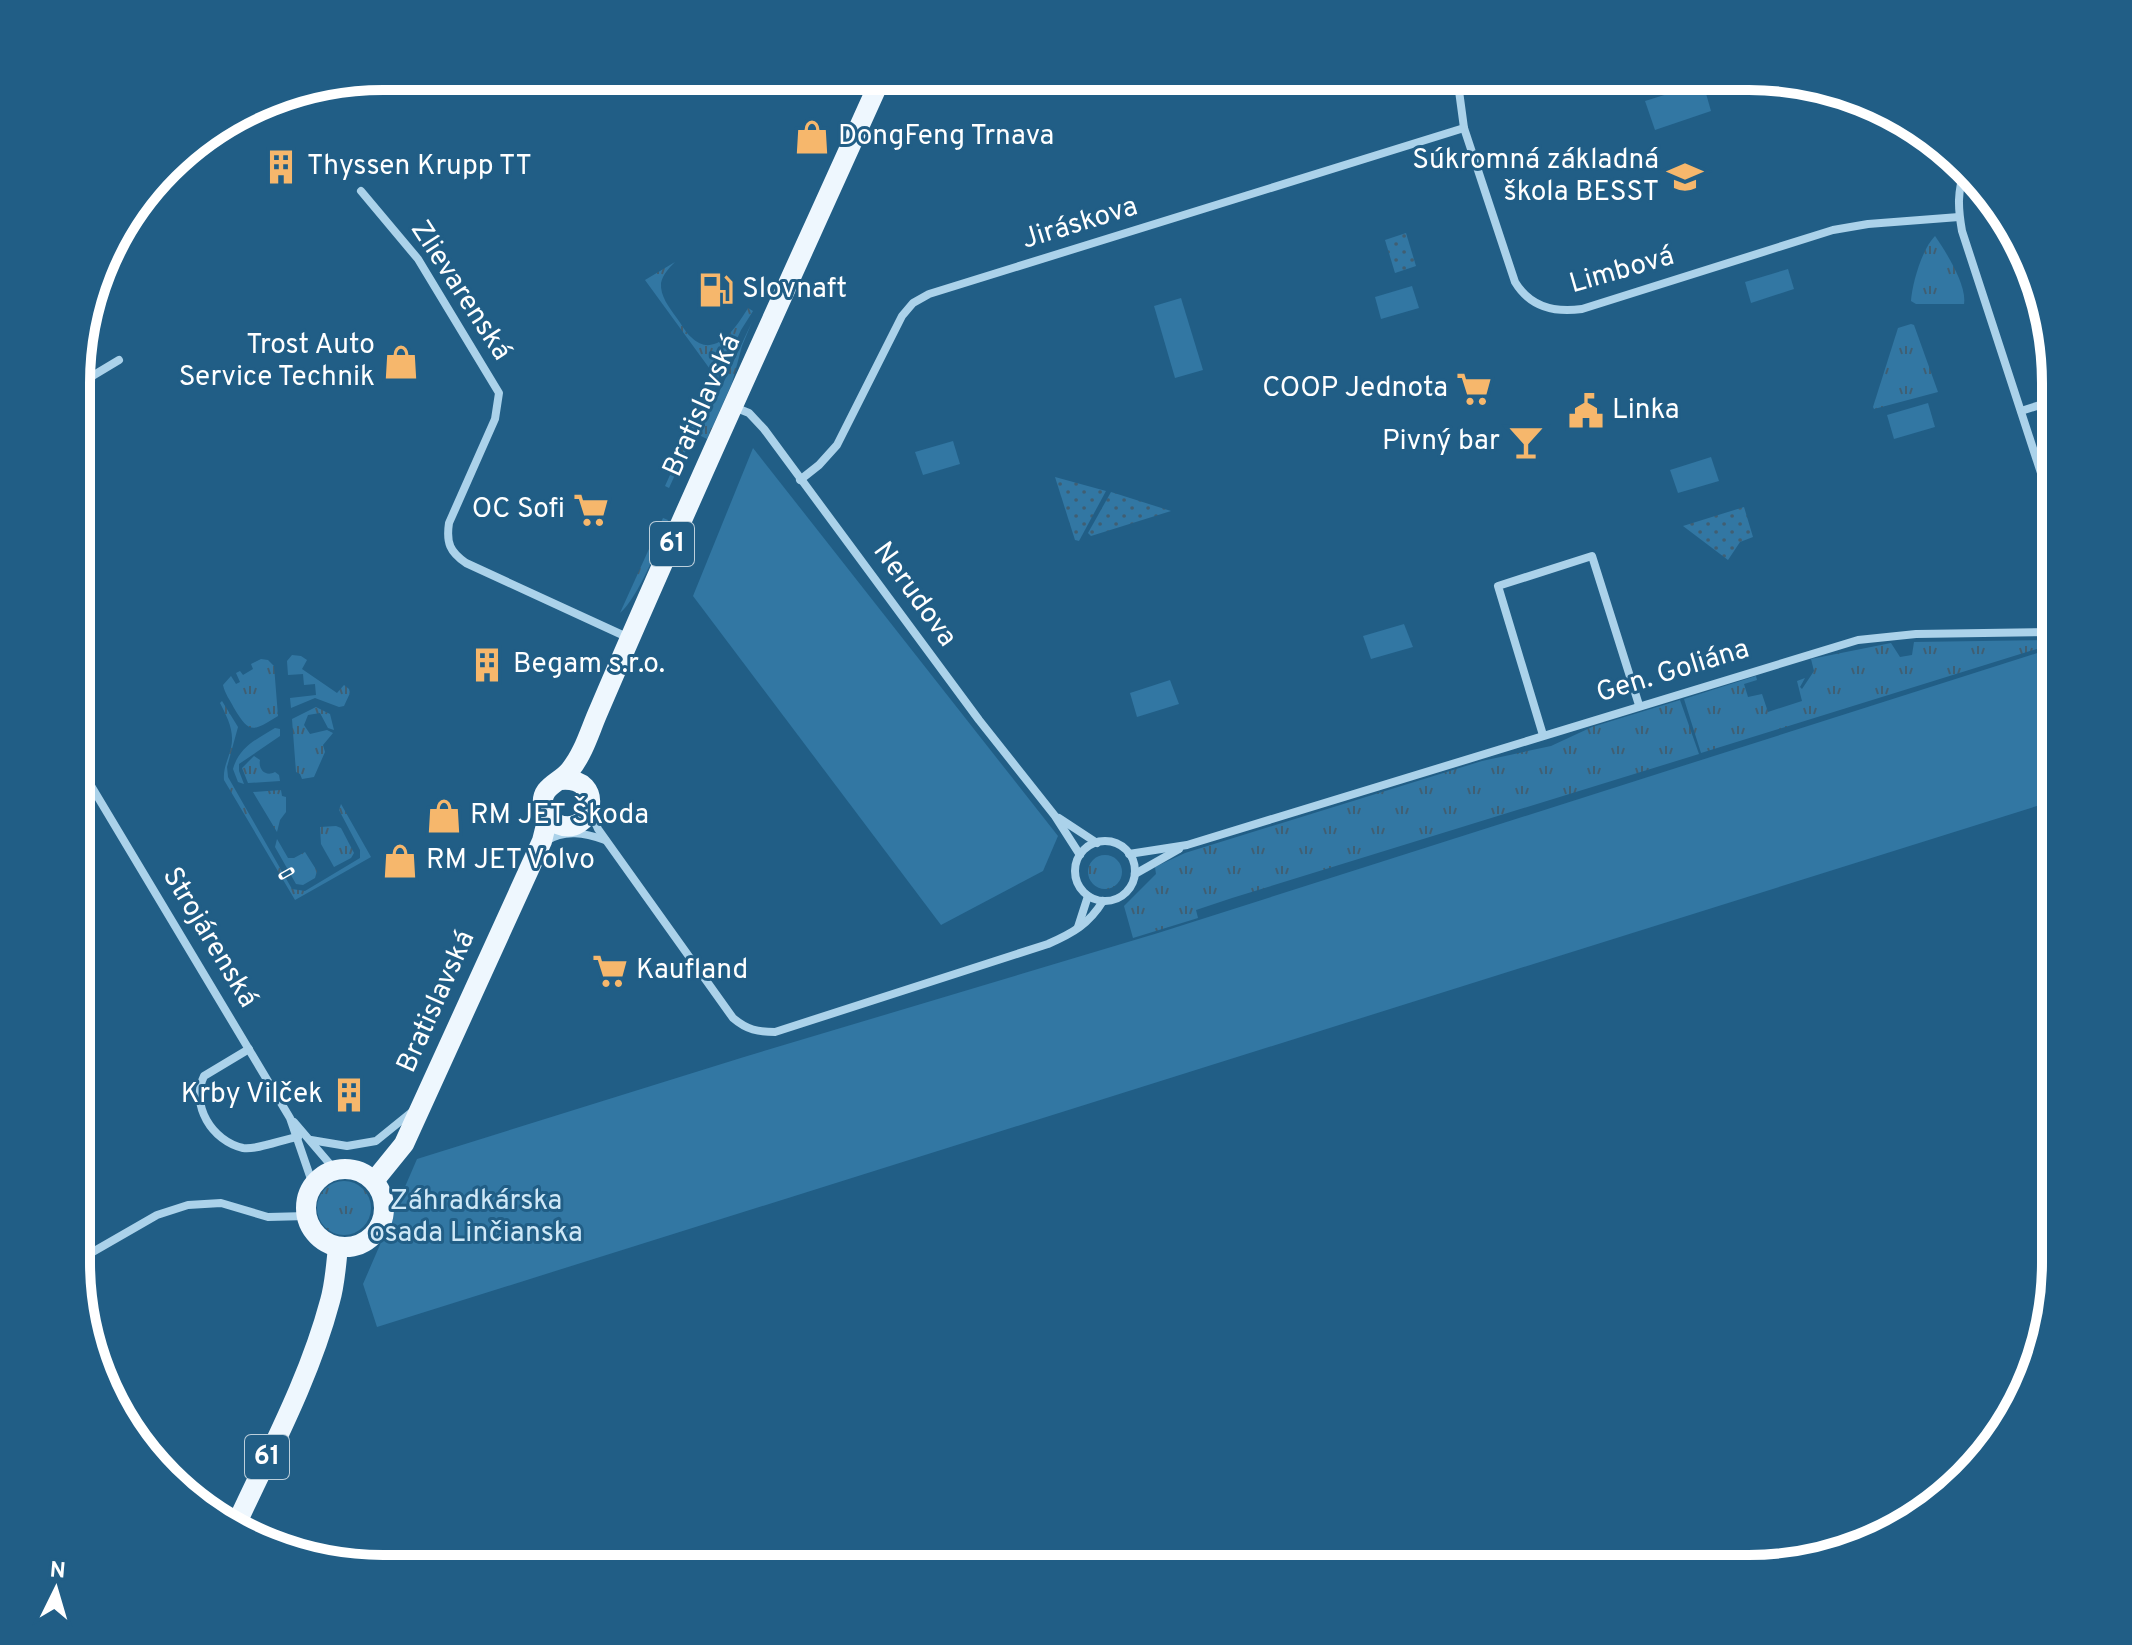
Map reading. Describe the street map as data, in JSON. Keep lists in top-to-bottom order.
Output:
{
  "streets": {
    "main road": ["Bratislavská", "61"],
    "street": [
      "Jiráskova",
      "Limbová",
      "Zlievarenská",
      "Nerudova",
      "Gen. Goliána",
      "Strojárenská"
    ]
  },
  "crossings": [
    ["Jiráskova", "Limbová"],
    ["Jiráskova", "Nerudova"],
    ["Zlievarenská", "Bratislavská"],
    ["Bratislavská", "61"],
    ["Bratislavská", "Nerudova"]
  ],
  "parks": ["Záhradkárska osada Linčianska"],
  "places": {
    "shop": [
      "DongFeng Trnava",
      "Trost Auto Service Technik",
      "RM JET Škoda",
      "RM JET Volvo"
    ],
    "building": ["Thyssen Krupp TT", "Begam s.r.o.", "Krby Vilček"],
    "school or university": ["Súkromná základná škola BESST"],
    "fuel station": ["Slovnaft"],
    "supermarket": ["COOP Jednota", "OC Sofi", "Kaufland"],
    "public building": ["Linka"],
    "bar": ["Pivný bar"]
  },
  "north": "top"
}
